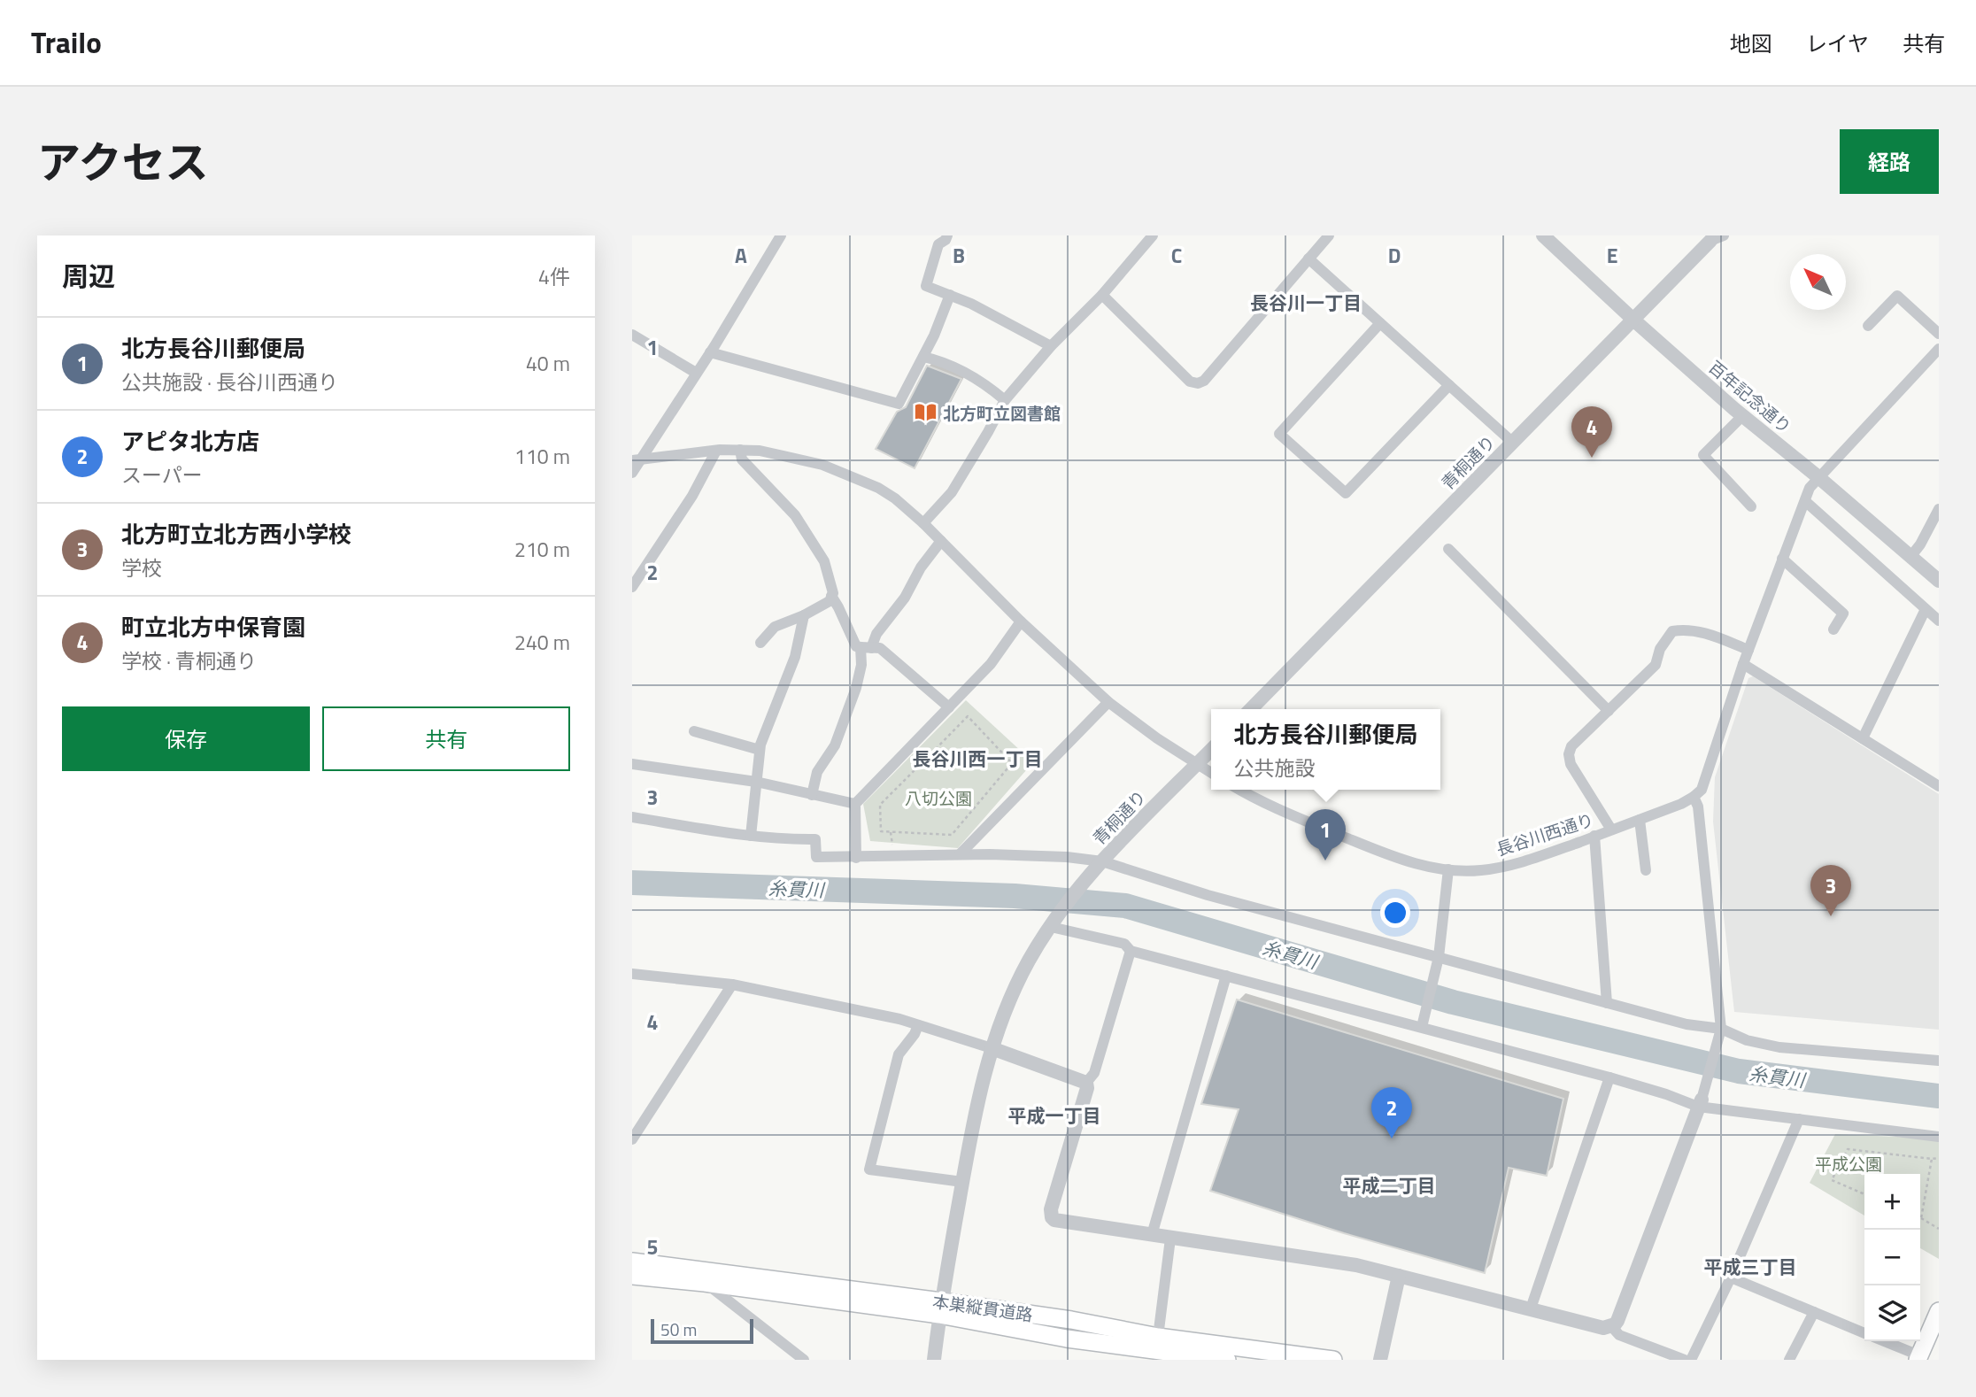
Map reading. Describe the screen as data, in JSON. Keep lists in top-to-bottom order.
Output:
{
  "streets": {
    "main road": ["本巣縦貫道路"],
    "street": ["百年記念通り", "青桐通り", "長谷川西通り"]
  },
  "crossings": [
    ["百年記念通り", "青桐通り"],
    ["青桐通り", "本巣縦貫道路"]
  ],
  "districts": [
    "長谷川一丁目",
    "長谷川西一丁目",
    "平成一丁目",
    "平成二丁目",
    "平成三丁目"
  ],
  "water": ["糸貫川"],
  "parks": ["八切公園", "平成公園"],
  "places": {
    "library": ["北方町立図書館"]
  },
  "scale_bar": "50 m",
  "north": "top left",
  "page": {
    "header": "Trailo",
    "nav": ["地図", "レイヤ", "共有"],
    "title": "アクセス",
    "buttons": [
      "経路",
      ["保存", "共有"]
    ],
    "heading": ["周辺", "4件"],
    "list": [
      {
        "mark": "1",
        "name": "北方長谷川郵便局",
        "note": "公共施設 · 長谷川西通り",
        "value": "40 m"
      },
      {
        "mark": "2",
        "name": "アピタ北方店",
        "note": "スーパー",
        "value": "110 m"
      },
      {
        "mark": "3",
        "name": "北方町立北方西小学校",
        "note": "学校",
        "value": "210 m"
      },
      {
        "mark": "4",
        "name": "町立北方中保育園",
        "note": "学校 · 青桐通り",
        "value": "240 m"
      }
    ],
    "pins": [
      "4",
      "1",
      "3",
      "2"
    ],
    "popup": ["北方長谷川郵便局", "公共施設"],
    "map_buttons": ["+", "−"],
    "scale": "50 m"
  },
  "grid": {
    "columns": [
      "A",
      "B",
      "C",
      "D",
      "E"
    ],
    "rows": [
      "1",
      "2",
      "3",
      "4",
      "5"
    ]
  }
}
